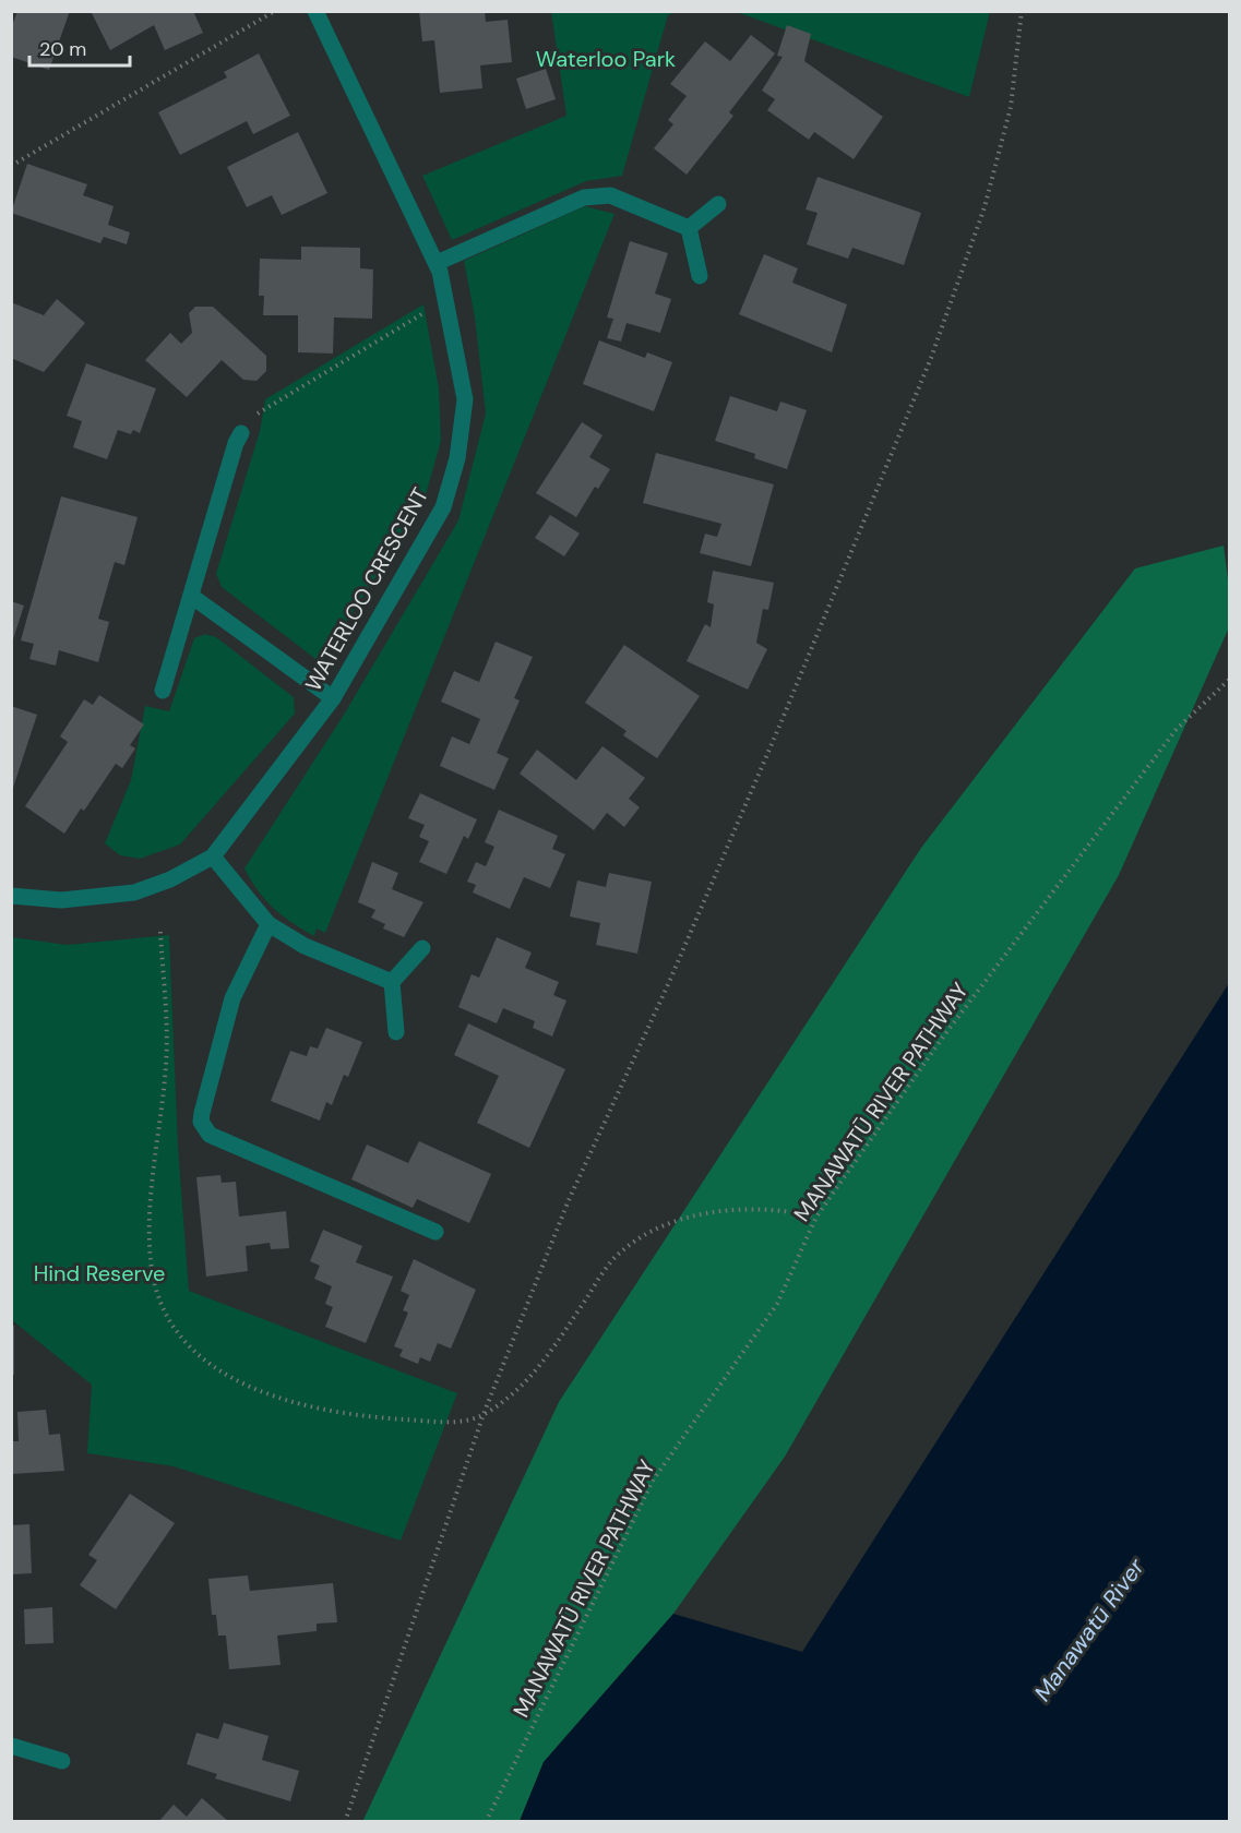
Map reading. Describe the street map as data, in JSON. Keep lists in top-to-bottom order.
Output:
{
  "streets": {
    "street": ["WATERLOO CRESCENT"],
    "path": ["MANAWATŪ RIVER PATHWAY"]
  },
  "water": ["Manawatū River"],
  "parks": ["Waterloo Park", "Hind Reserve"],
  "scale_bar": "20 m"
}
